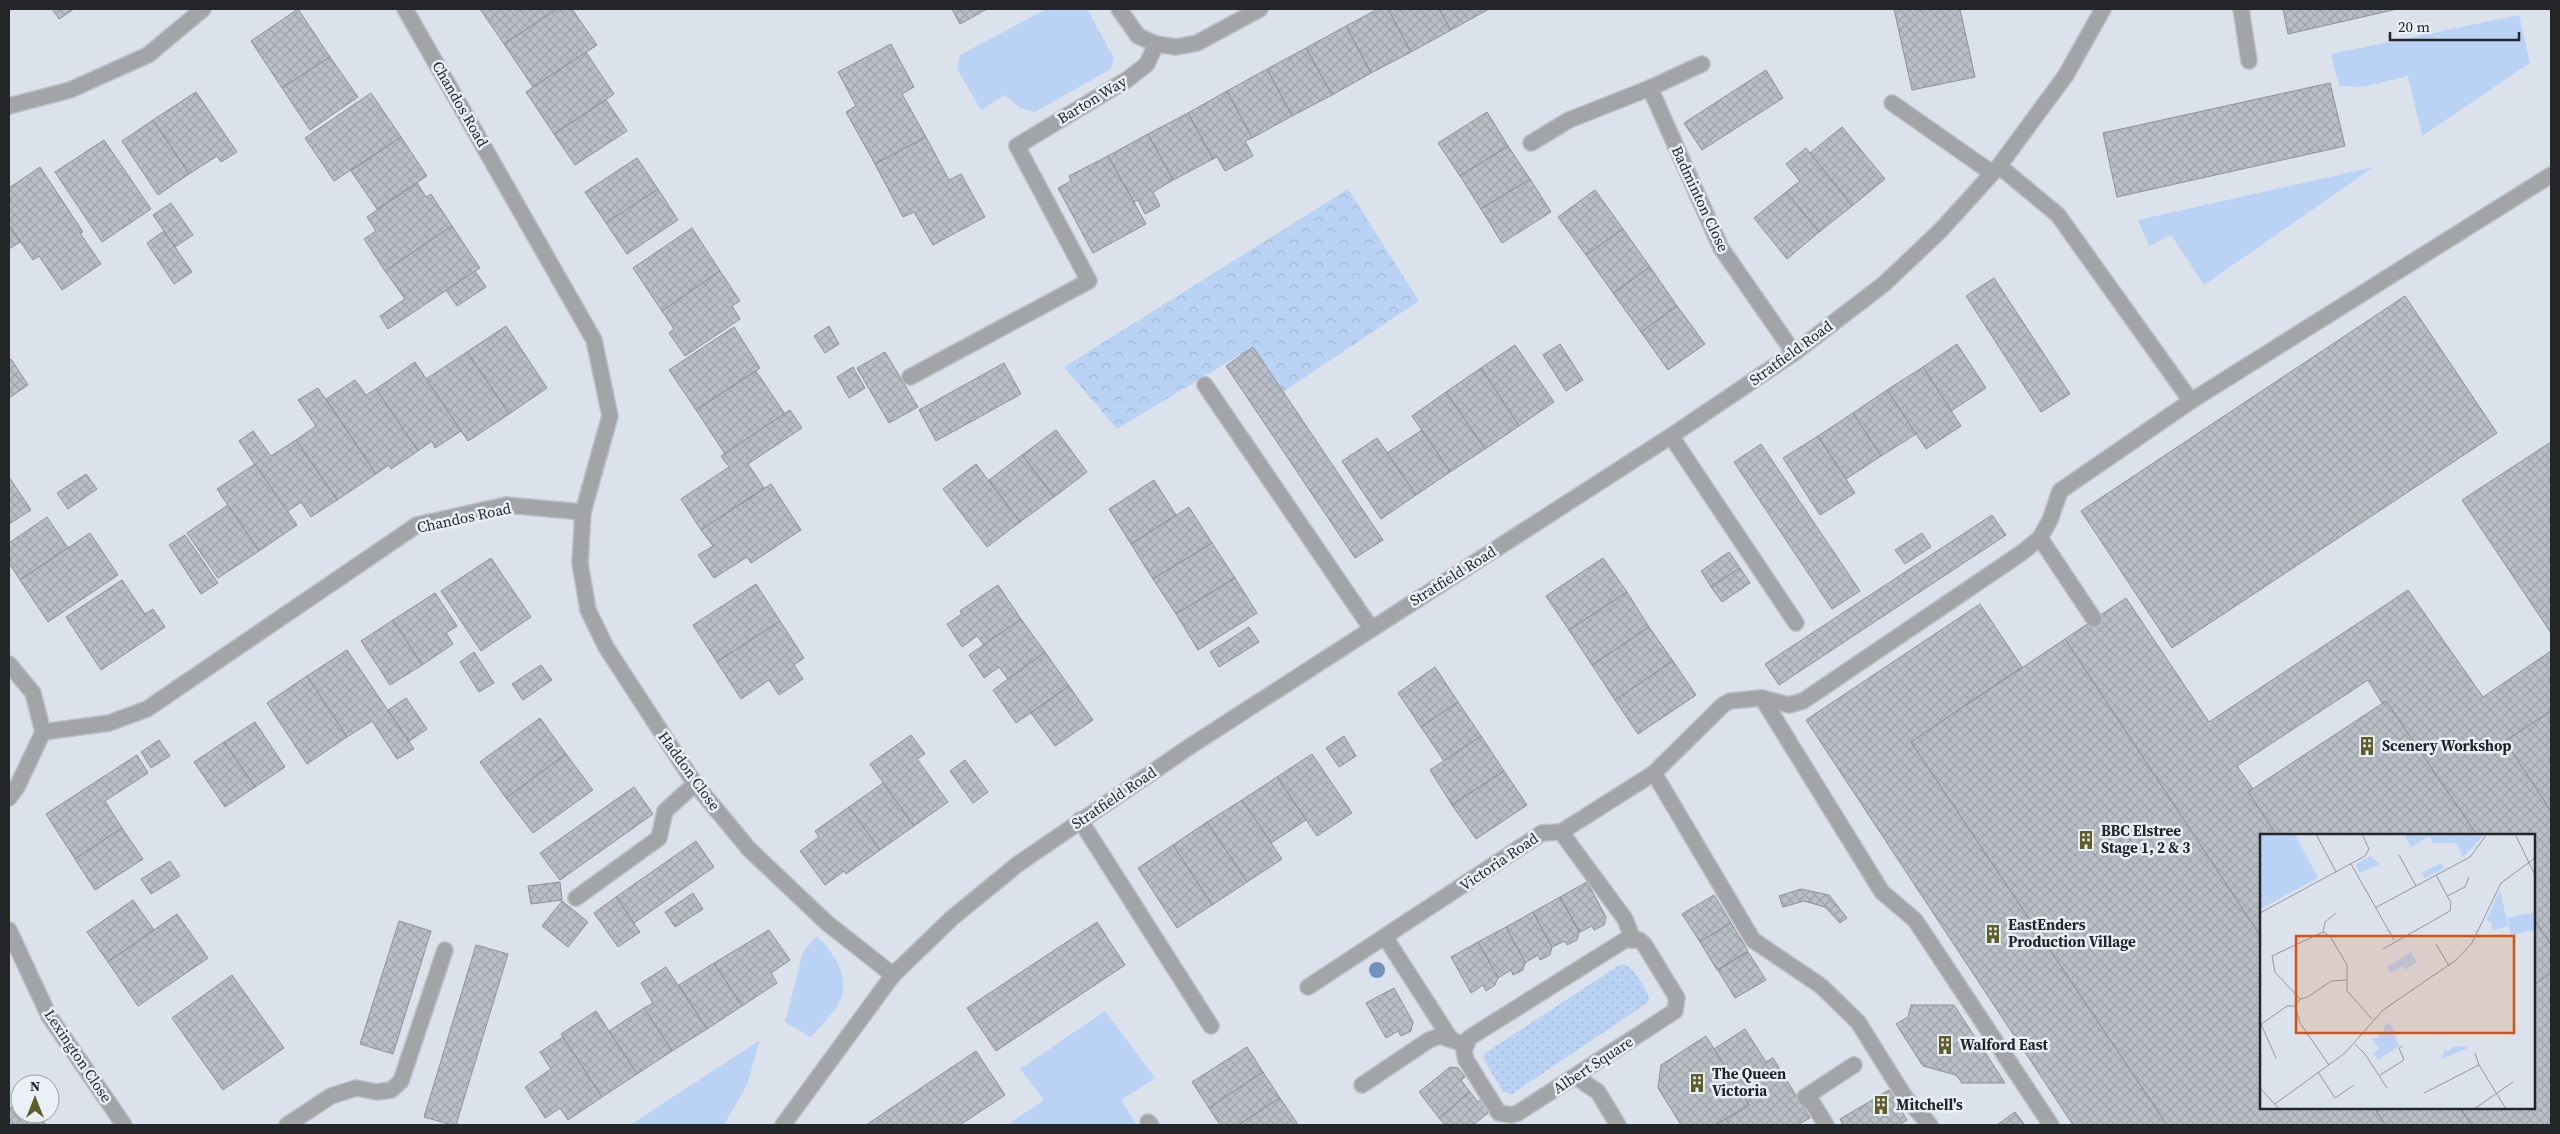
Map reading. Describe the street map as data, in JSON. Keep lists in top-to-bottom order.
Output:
{
  "streets": {
    "street": [
      "Barton Way",
      "Chandos Road",
      "Badminton Close",
      "Stratfield Road",
      "Haddon Close",
      "Victoria Road",
      "Lexington Close",
      "Albert Square"
    ]
  },
  "crossings": [
    ["Chandos Road", "Haddon Close"],
    ["Badminton Close", "Stratfield Road"],
    ["Stratfield Road", "Haddon Close"],
    ["Victoria Road", "Albert Square"]
  ],
  "places": {
    "building": [
      "Scenery Workshop",
      "BBC Elstree Stage 1, 2 & 3",
      "EastEnders Production Village",
      "Walford East",
      "The Queen Victoria",
      "Mitchell's"
    ]
  },
  "scale_bar": "20 m",
  "north": "top"
}
